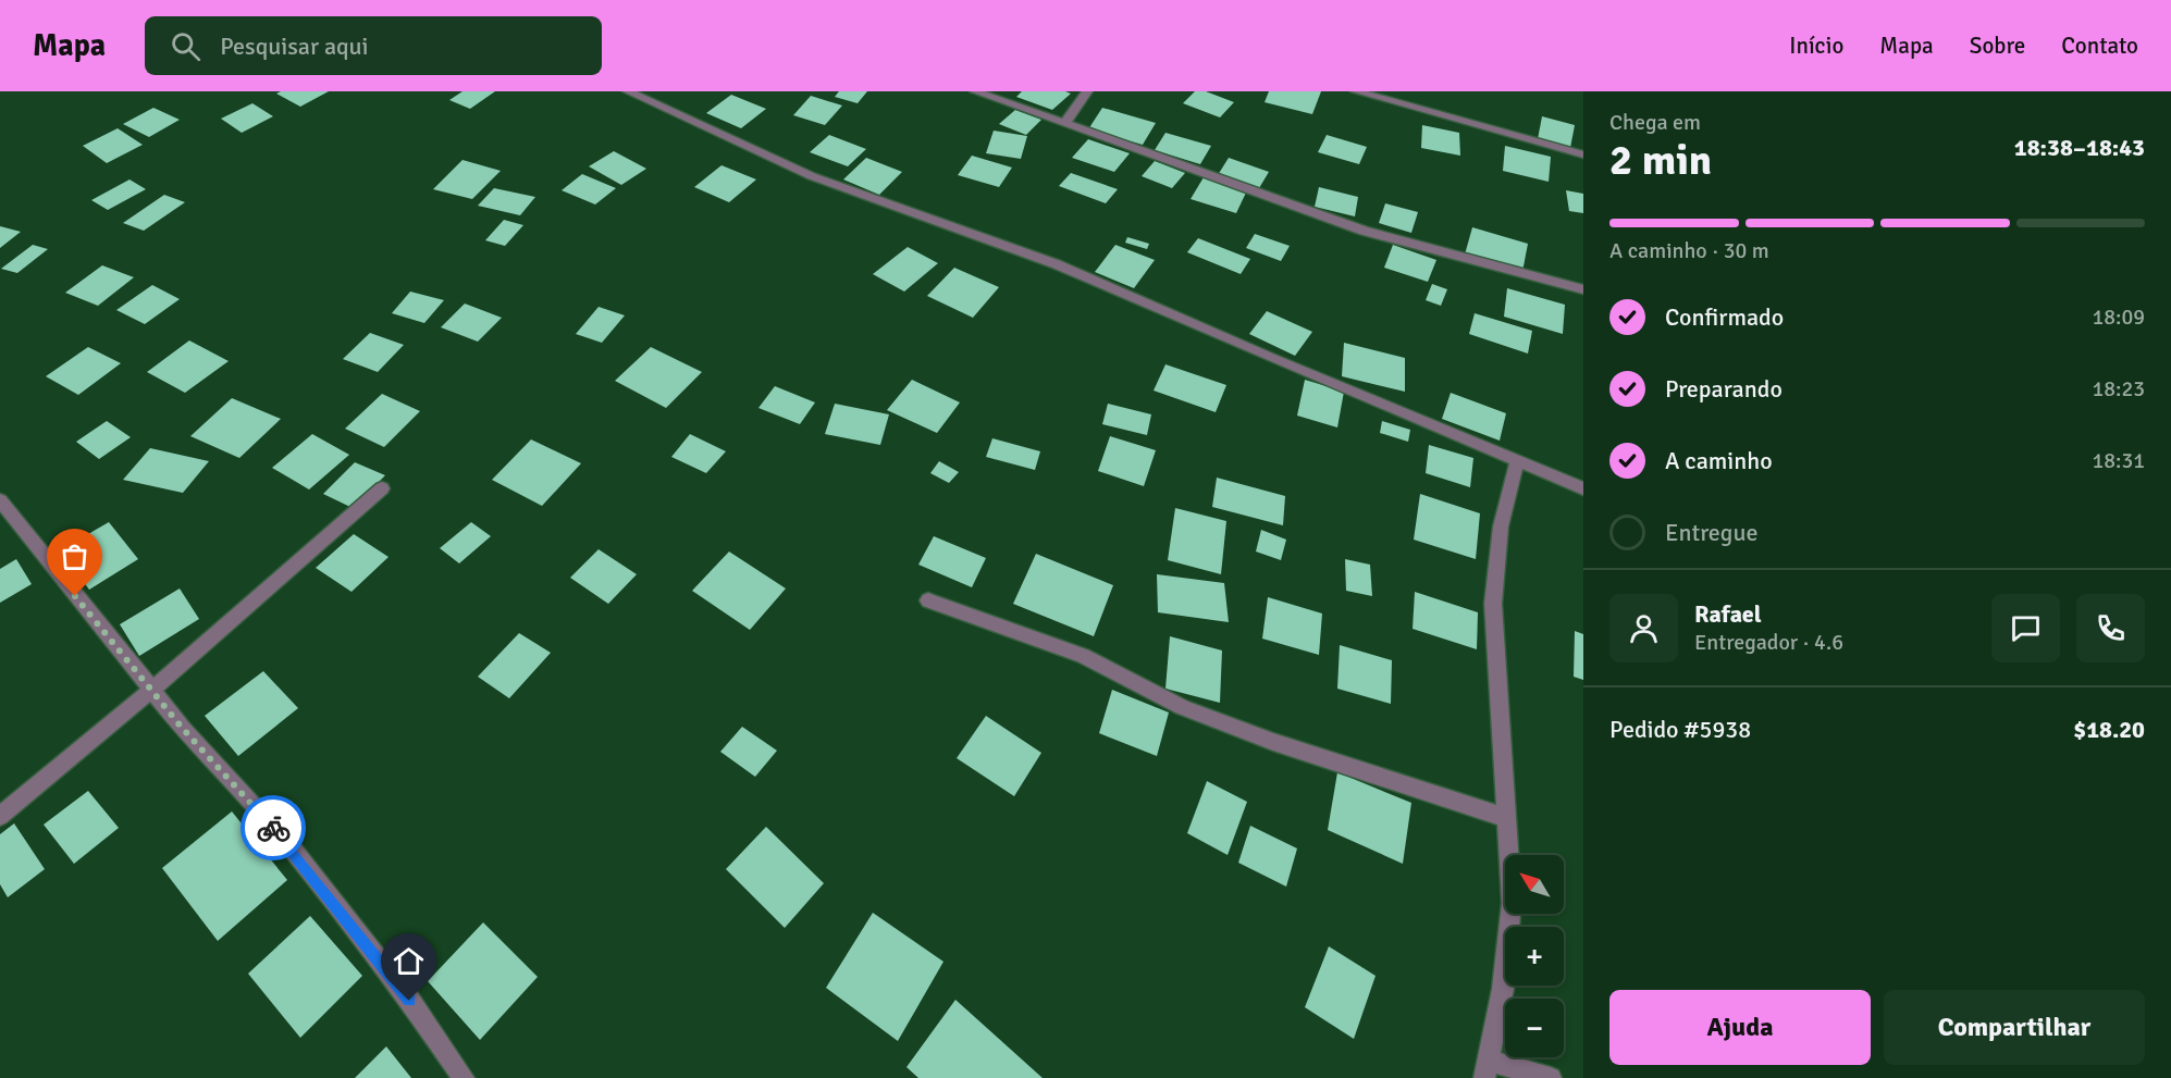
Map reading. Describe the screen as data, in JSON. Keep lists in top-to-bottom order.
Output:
{
  "north": "top left",
  "page": {
    "header": "Mapa",
    "search": "Pesquisar aqui",
    "nav": [
      "Início",
      "Mapa",
      "Sobre",
      "Contato"
    ],
    "heading": ["2 min", "Chega em", "18:38–18:43"],
    "panel": [
      "Rafael",
      "Entregador · 4.6",
      "Pedido #5938",
      "$18.20"
    ],
    "bar": "A caminho · 30 m",
    "list": [
      ["Confirmado", "18:09"],
      ["Preparando", "18:23"],
      ["A caminho", "18:31"],
      "Entregue"
    ],
    "map_buttons": ["+", "−"],
    "buttons": ["Ajuda", "Compartilhar"]
  }
}
